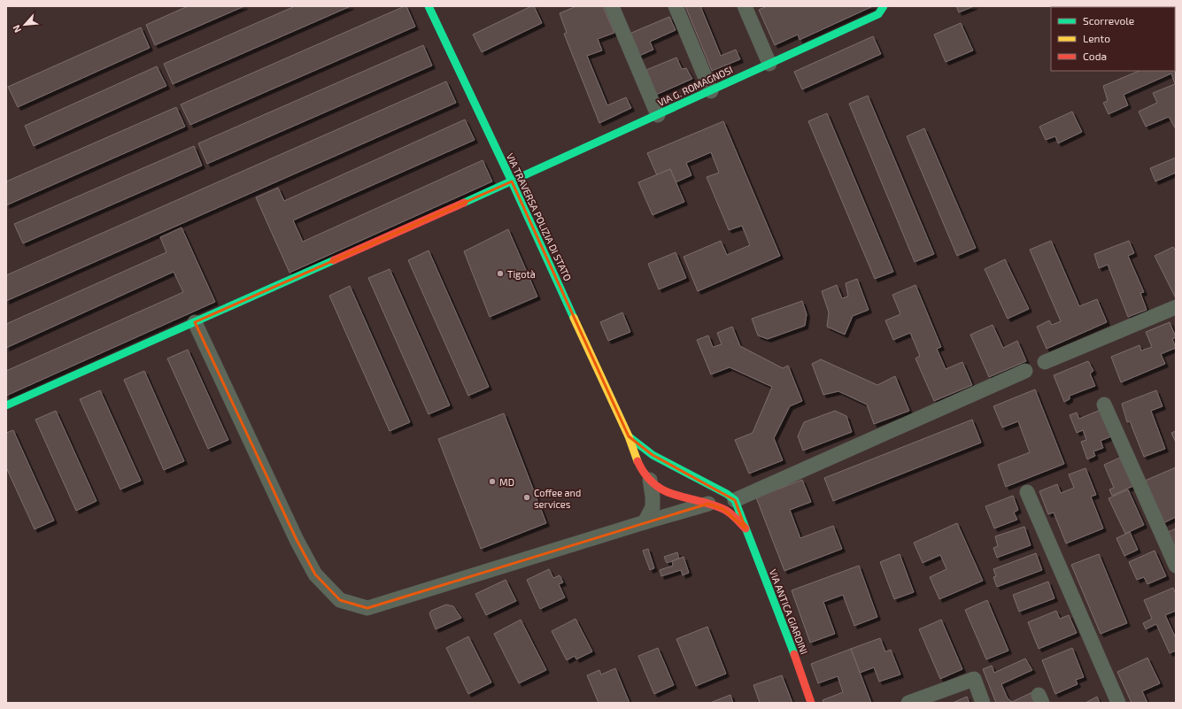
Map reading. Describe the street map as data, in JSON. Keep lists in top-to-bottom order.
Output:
{
  "streets": {
    "street": ["VIA G. ROMAGNOSI", "VIA TRAVERSA POLIZIA DI STATO", "VIA ANTICA GIARDINI"]
  },
  "crossings": [
    ["VIA G. ROMAGNOSI", "VIA TRAVERSA POLIZIA DI STATO"],
    ["VIA TRAVERSA POLIZIA DI STATO", "VIA ANTICA GIARDINI"]
  ],
  "places": ["Tigotà", "MD", "Coffee and services"],
  "legend": ["Scorrevole", "Lento", "Coda"],
  "north": "bottom left"
}
